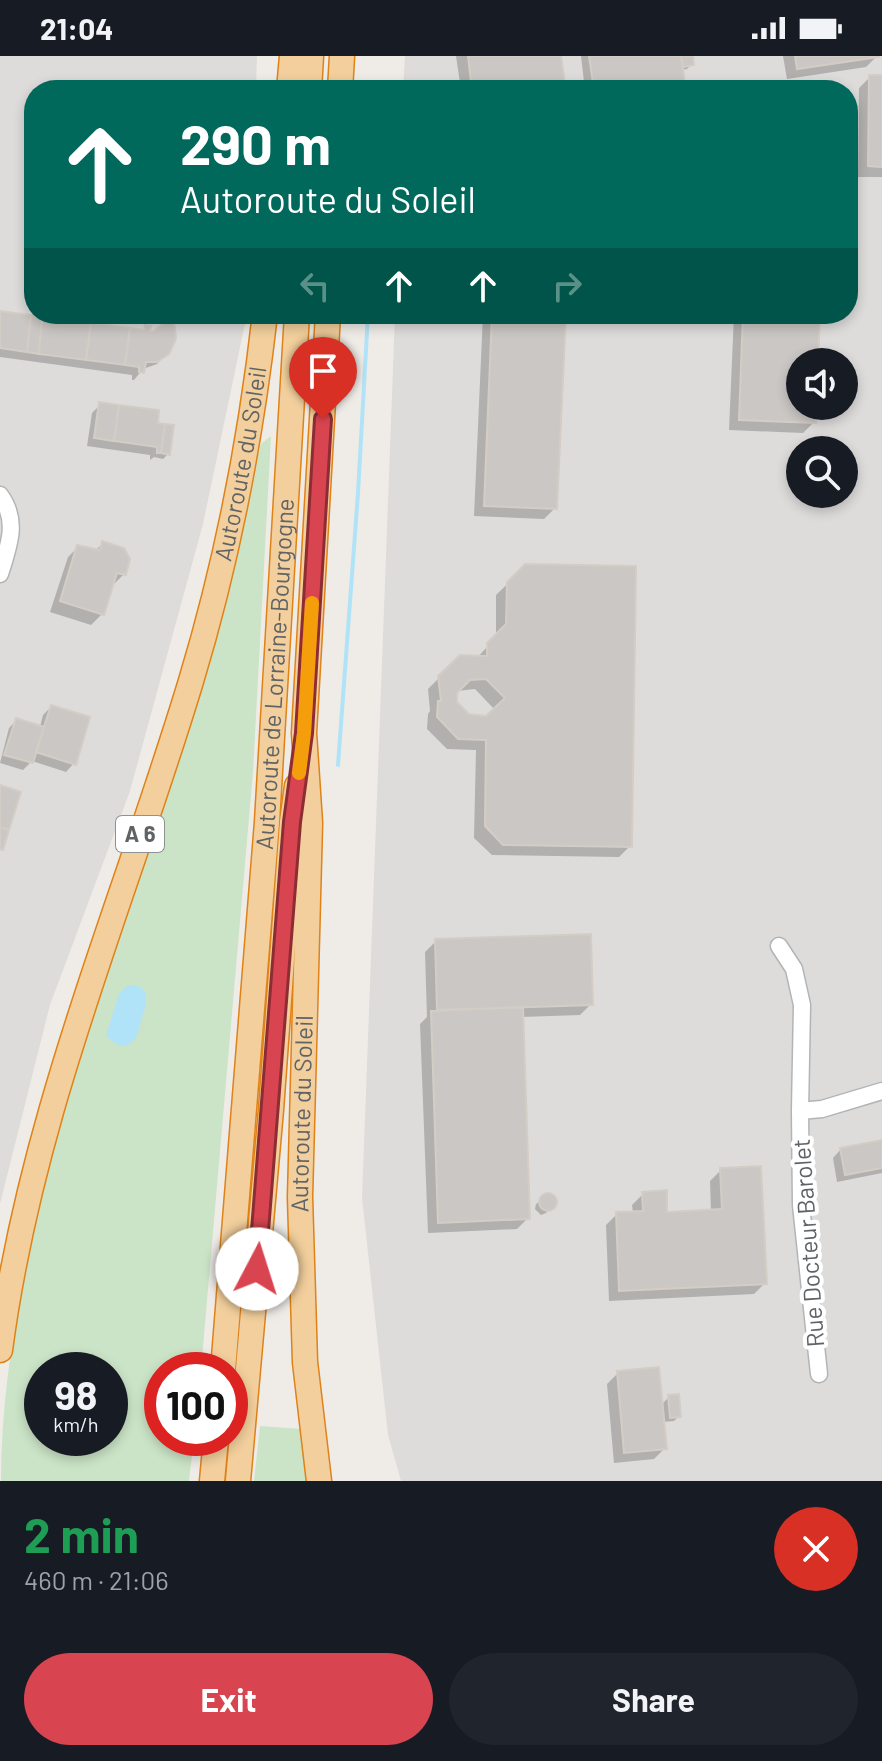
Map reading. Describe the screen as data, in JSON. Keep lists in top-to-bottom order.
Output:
{
  "streets": {
    "highway": ["Autoroute du Soleil", "Autoroute de Lorraine-Bourgogne", "A 6"],
    "street": ["Rue Docteur Barolet"]
  },
  "crossings": [
    ["Autoroute du Soleil", "Autoroute de Lorraine-Bourgogne"]
  ],
  "page": {
    "status": "21:04",
    "turn": ["290 m", "Autoroute du Soleil"],
    "speed": "98 km/h",
    "limit": "100",
    "heading": ["2 min", "460 m · 21:06"],
    "buttons": ["Exit", "Share"]
  }
}
